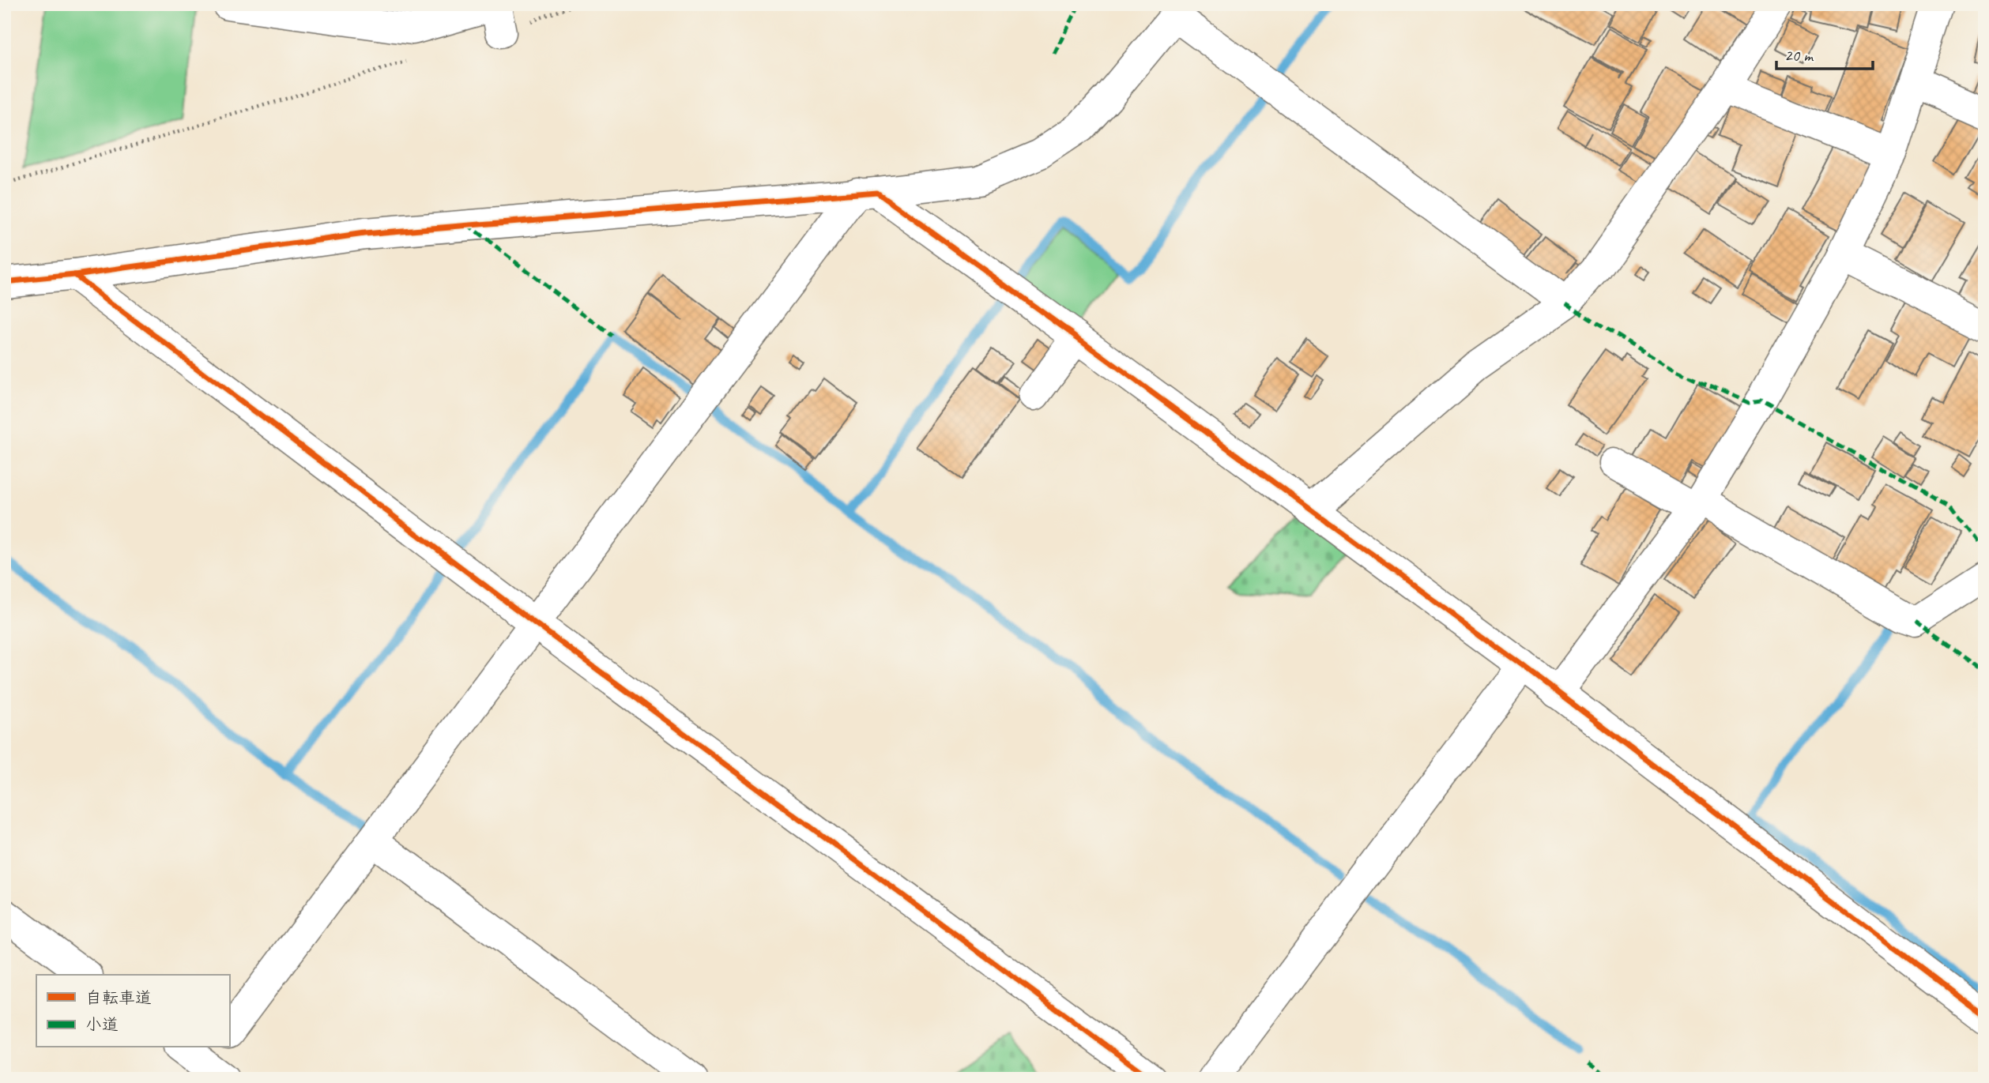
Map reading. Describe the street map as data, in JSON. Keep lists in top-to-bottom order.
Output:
{
  "legend": ["自転車道", "小道"],
  "scale_bar": "20 m"
}
